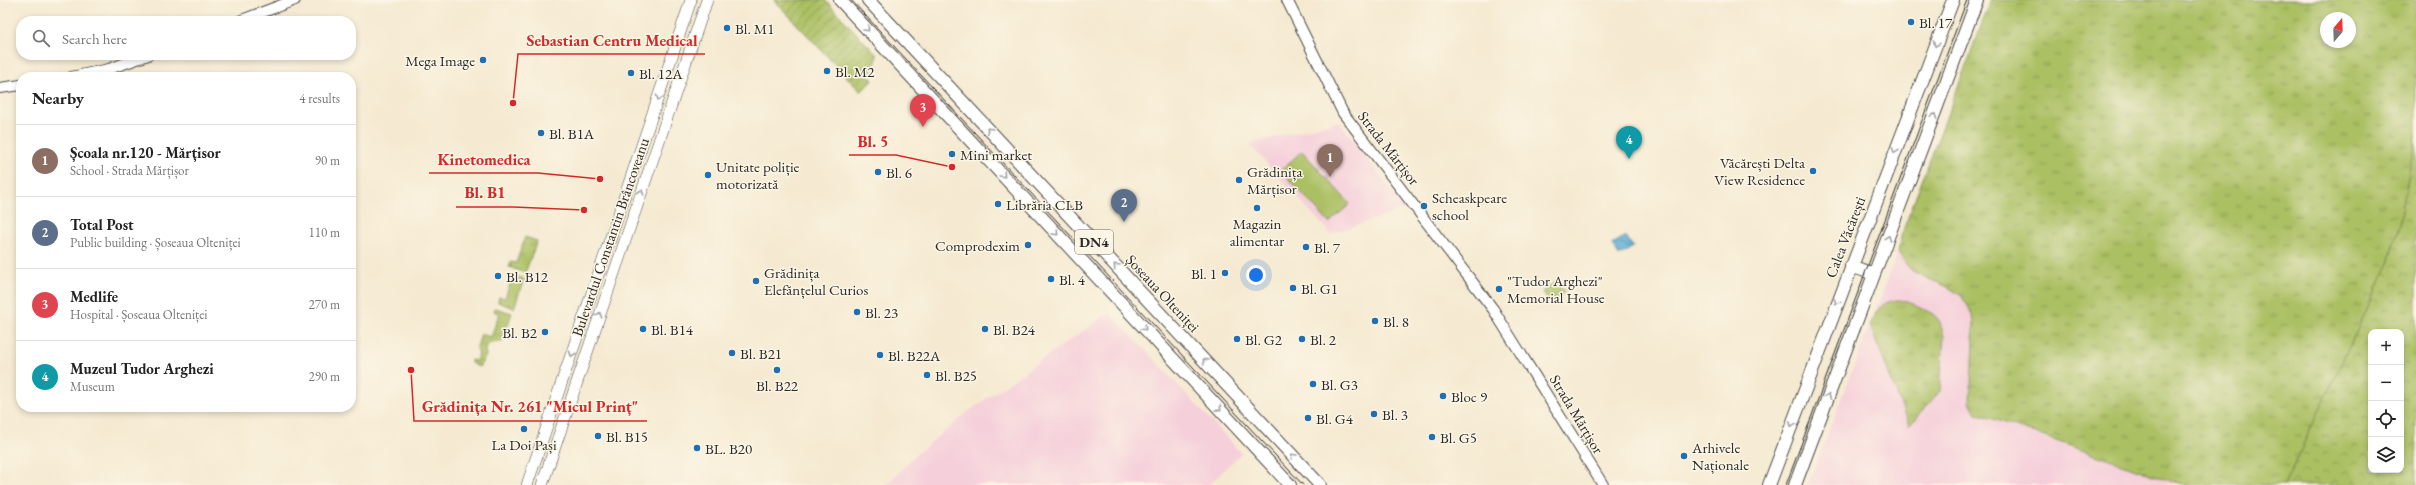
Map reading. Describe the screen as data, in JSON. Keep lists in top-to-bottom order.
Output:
{
  "streets": {
    "main road": [
      "Bulevardul Constantin Brâncoveanu",
      "Calea Văcărești",
      "DN4",
      "Șoseaua Olteniței"
    ],
    "street": ["Strada Mărțișor"]
  },
  "places": [
    "Bl. 17",
    "Bl. M1",
    "Mega Image",
    "Bl. M2",
    "Bl. 12A",
    "Sebastian Centru Medical",
    "Bl. B1A",
    "Mini market",
    "Bl. 5",
    "Văcărești Delta View Residence",
    "Bl. 6",
    "Unitate poliție motorizată",
    "Kinetomedica",
    "Grădinița Mărțisor",
    "Librăria CLB",
    "Scheaskpeare school",
    "Magazin alimentar",
    "Bl. B1",
    "Comprodexim",
    "Bl. 7",
    "Bl. 1",
    "Bl. B12",
    "Bl. 4",
    "Grădinița Elefănțelul Curios",
    "Bl. G1",
    "\"Tudor Arghezi\" Memorial House",
    "Bl. 23",
    "Bl. 8",
    "Bl. B14",
    "Bl. B24",
    "Bl. B2",
    "Bl. G2",
    "Bl. 2",
    "Bl. B21",
    "Bl. B22A",
    "Grădinița Nr. 261 \"Micul Prinț\"",
    "Bl. B22",
    "Bl. B25",
    "Bl. G3",
    "Bloc 9",
    "Bl. 3",
    "Bl. G4",
    "La Doi Pași",
    "Bl. B15",
    "Bl. G5",
    "BL. B20",
    "Arhivele Naționale"
  ],
  "north": "top",
  "page": {
    "search": "Search here",
    "heading": ["Nearby", "4 results"],
    "pins": [
      "3",
      "4",
      "1",
      "2"
    ],
    "list": [
      {
        "mark": "1",
        "name": "Școala nr.120 - Mărțisor",
        "note": "School · Strada Mărțișor",
        "value": "90 m"
      },
      {
        "mark": "2",
        "name": "Total Post",
        "note": "Public building · Șoseaua Olteniței",
        "value": "110 m"
      },
      {
        "mark": "3",
        "name": "Medlife",
        "note": "Hospital · Șoseaua Olteniței",
        "value": "270 m"
      },
      {
        "mark": "4",
        "name": "Muzeul Tudor Arghezi",
        "note": "Museum",
        "value": "290 m"
      }
    ],
    "map_buttons": ["+", "−"]
  }
}
